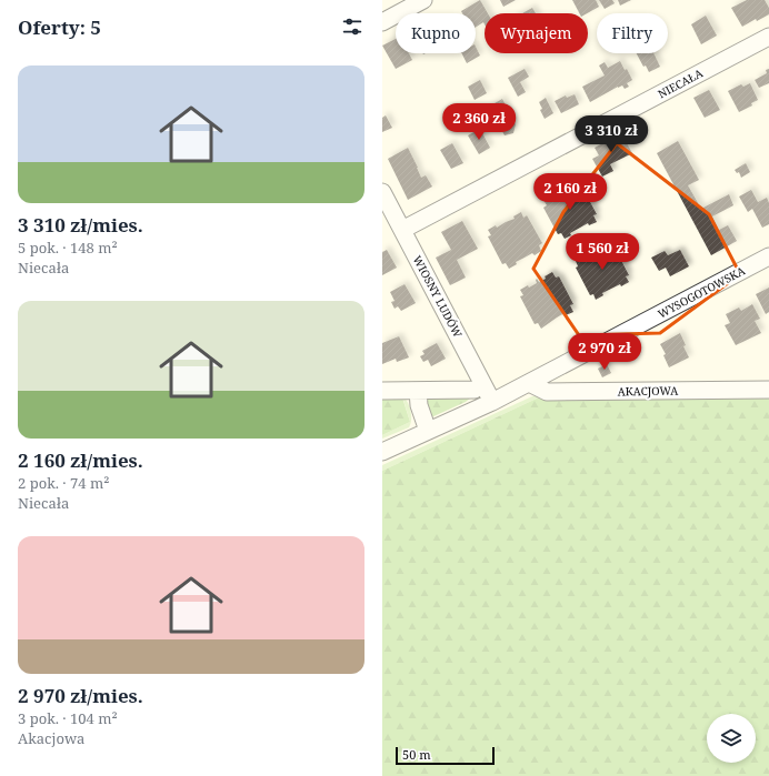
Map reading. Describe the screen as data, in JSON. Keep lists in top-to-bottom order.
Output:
{
  "streets": {
    "street": [
      "NIECAŁA",
      "WYSOGOTOWSKA",
      "WIOSNY LUDÓW",
      "AKACJOWA"
    ]
  },
  "crossings": [
    ["NIECAŁA", "WIOSNY LUDÓW"],
    ["WYSOGOTOWSKA", "WIOSNY LUDÓW"],
    ["WYSOGOTOWSKA", "AKACJOWA"]
  ],
  "scale_bar": "50 m",
  "page": {
    "heading": "Oferty: 5",
    "chip": ["Kupno", "Wynajem", "Filtry"],
    "list": [
      {
        "name": "3 310 zł/mies.",
        "note": "5 pok. · 148 m² · Niecała"
      },
      {
        "name": "2 160 zł/mies.",
        "note": "2 pok. · 74 m² · Niecała"
      },
      {
        "name": "2 970 zł/mies.",
        "note": "3 pok. · 104 m² · Akacjowa"
      }
    ],
    "price": [
      "2 360 zł",
      "3 310 zł",
      "2 160 zł",
      "1 560 zł",
      "2 970 zł"
    ],
    "scale": "50 m"
  }
}
